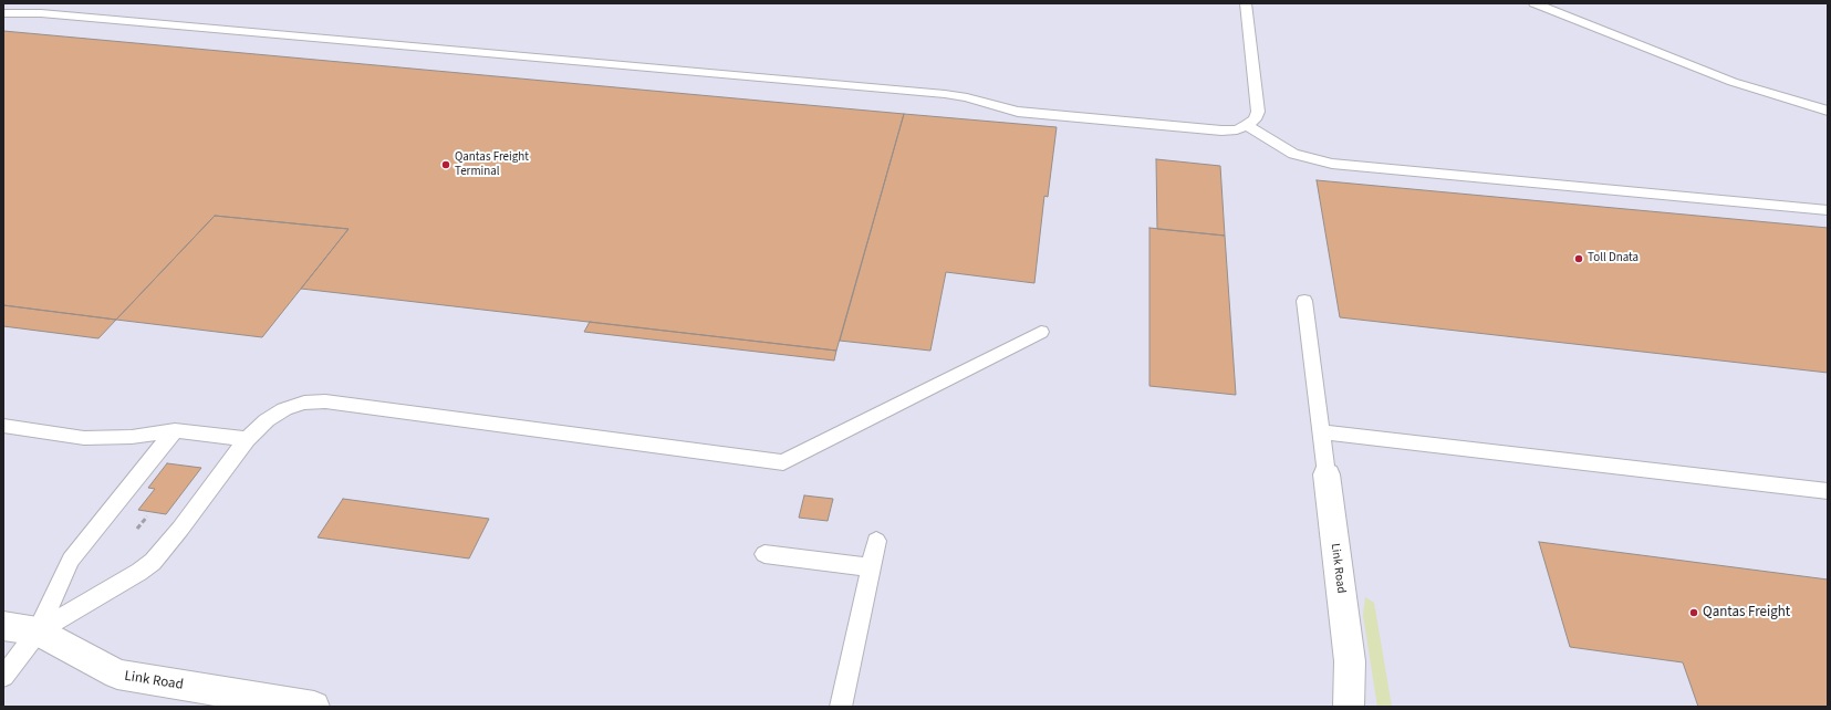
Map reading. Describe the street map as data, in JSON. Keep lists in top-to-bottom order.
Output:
{
  "streets": {
    "street": ["Link Road"]
  },
  "places": ["Qantas Freight Terminal", "Toll Dnata", "Qantas Freight"]
}
